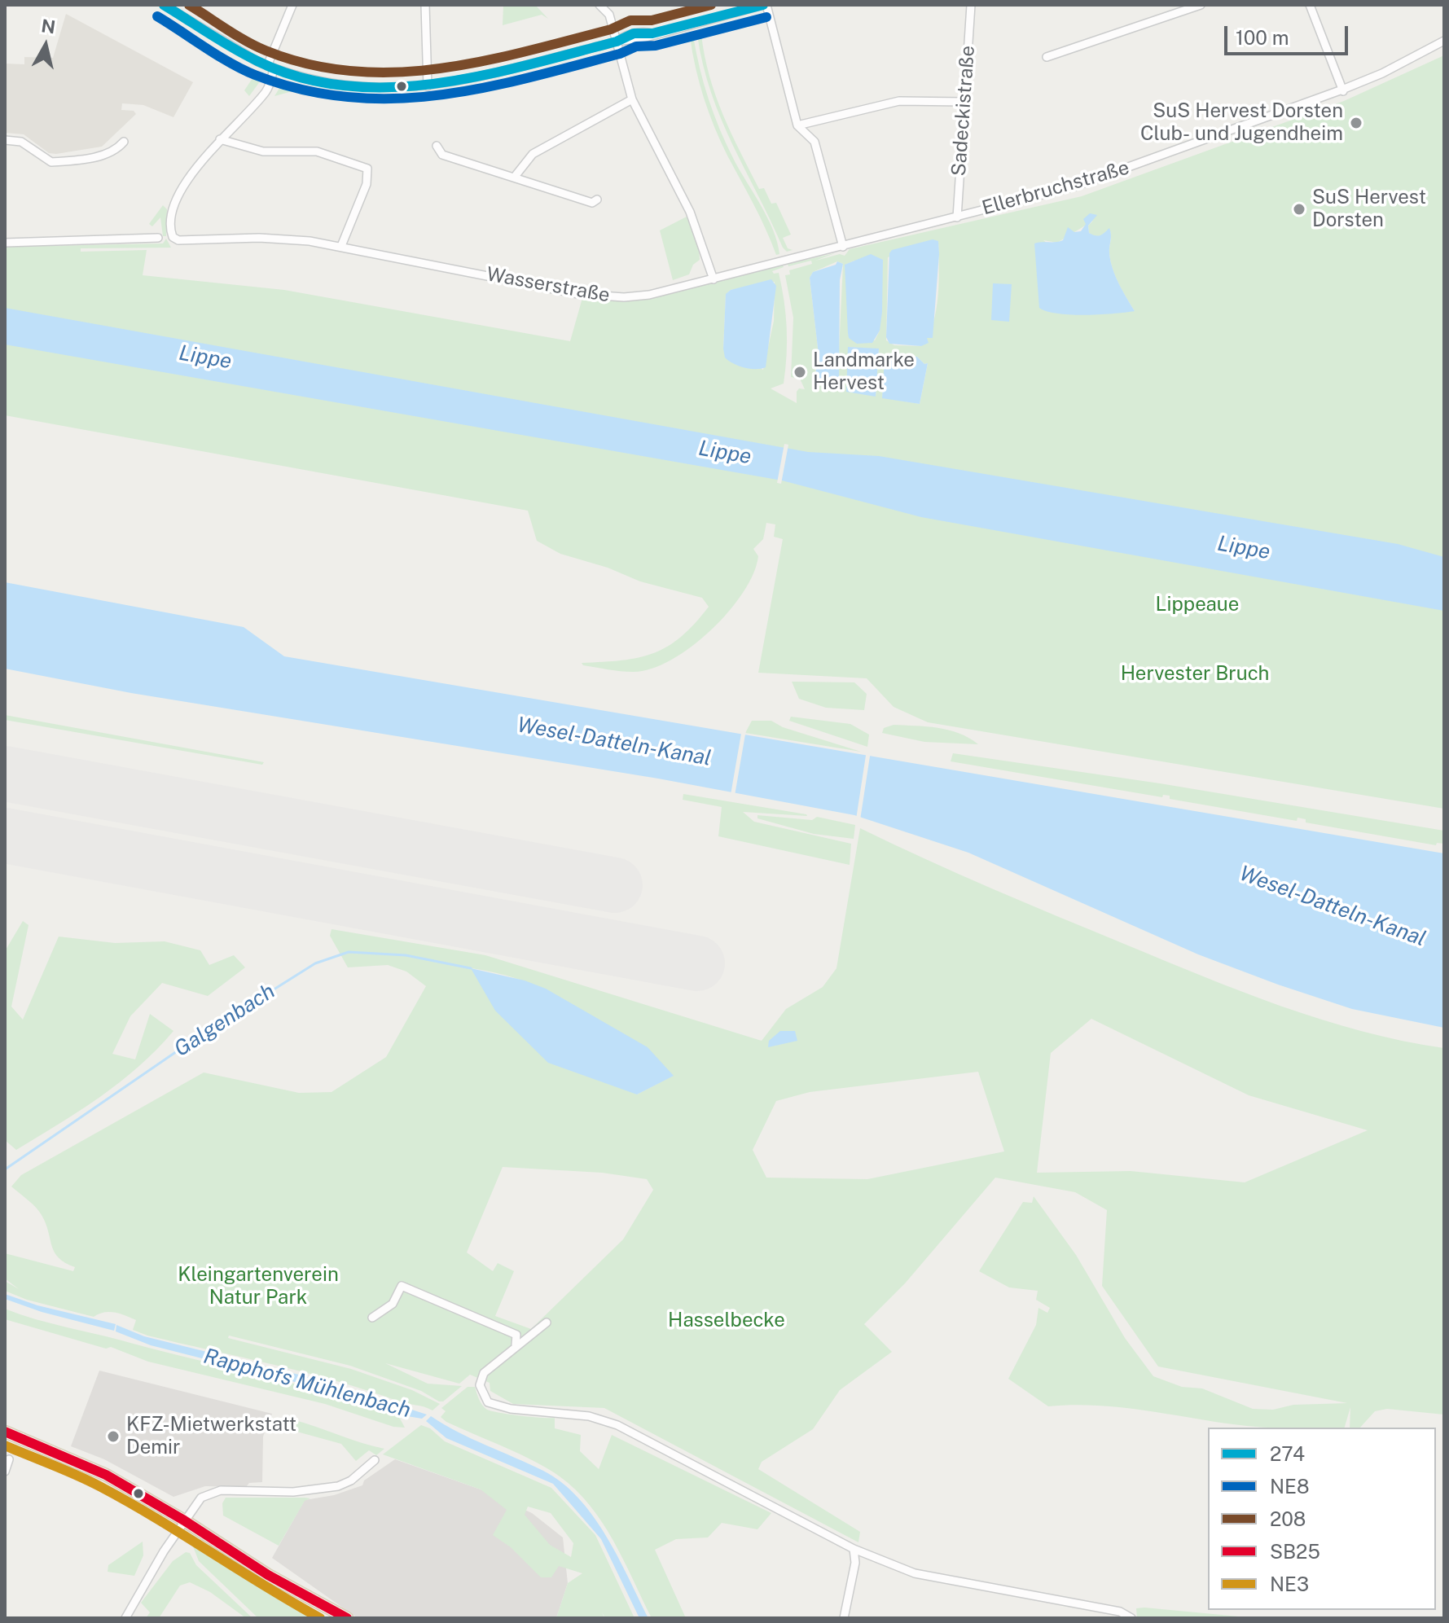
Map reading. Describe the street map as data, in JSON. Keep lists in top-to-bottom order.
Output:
{
  "streets": {
    "street": ["Sadeckistraße", "Ellerbruchstraße", "Wasserstraße"]
  },
  "crossings": [
    ["Sadeckistraße", "Ellerbruchstraße"],
    ["Sadeckistraße", "Wasserstraße"],
    ["Ellerbruchstraße", "Wasserstraße"]
  ],
  "water": [
    "Lippe",
    "Wesel-Datteln-Kanal",
    "Galgenbach",
    "Rapphofs Mühlenbach"
  ],
  "parks": [
    "Lippeaue",
    "Hervester Bruch",
    "Kleingartenverein Natur Park",
    "Hasselbecke"
  ],
  "places": [
    "SuS Hervest Dorsten Club- und Jugendheim",
    "SuS Hervest Dorsten",
    "Landmarke Hervest",
    "KFZ-Mietwerkstatt Demir"
  ],
  "lines": [
    "transit line 274",
    "transit line 208",
    "transit line NE8",
    "transit line SB25",
    "transit line NE3"
  ],
  "legend": [
    "274",
    "NE8",
    "208",
    "SB25",
    "NE3"
  ],
  "scale_bar": "100 m",
  "north": "top"
}
